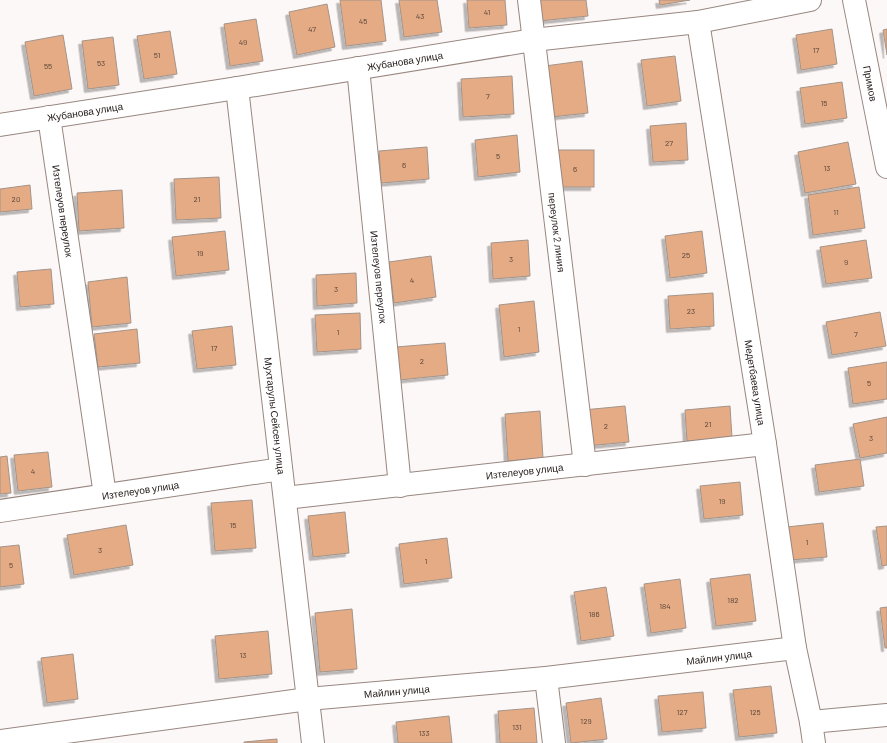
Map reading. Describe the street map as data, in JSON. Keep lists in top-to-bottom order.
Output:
{
  "streets": {
    "street": [
      "Жубанова улица",
      "Примов",
      "Изтелеуов переулок",
      "переулок 2 линия",
      "Медетбаева улица",
      "Мухтарулы Сейсен улица",
      "Изтелеуов улица",
      "Майлин улица"
    ]
  },
  "crossings": [
    ["Жубанова улица", "Изтелеуов переулок"],
    ["Жубанова улица", "переулок 2 линия"],
    ["Жубанова улица", "Медетбаева улица"],
    ["Жубанова улица", "Мухтарулы Сейсен улица"],
    ["Изтелеуов переулок", "Изтелеуов улица"],
    ["переулок 2 линия", "Изтелеуов улица"],
    ["Медетбаева улица", "Изтелеуов улица"],
    ["Медетбаева улица", "Майлин улица"],
    ["Мухтарулы Сейсен улица", "Изтелеуов улица"],
    ["Мухтарулы Сейсен улица", "Майлин улица"]
  ],
  "house_numbers": [
    "41",
    "43",
    "45",
    "47",
    "49",
    "17",
    "51",
    "53",
    "55",
    "7",
    "15",
    "27",
    "5",
    "6",
    "13",
    "6",
    "20",
    "21",
    "11",
    "19",
    "25",
    "3",
    "9",
    "4",
    "3",
    "23",
    "1",
    "1",
    "7",
    "17",
    "2",
    "5",
    "21",
    "2",
    "3",
    "4",
    "19",
    "15",
    "1",
    "3",
    "1",
    "5",
    "182",
    "184",
    "186",
    "13",
    "127",
    "125",
    "129",
    "131",
    "133"
  ]
}
